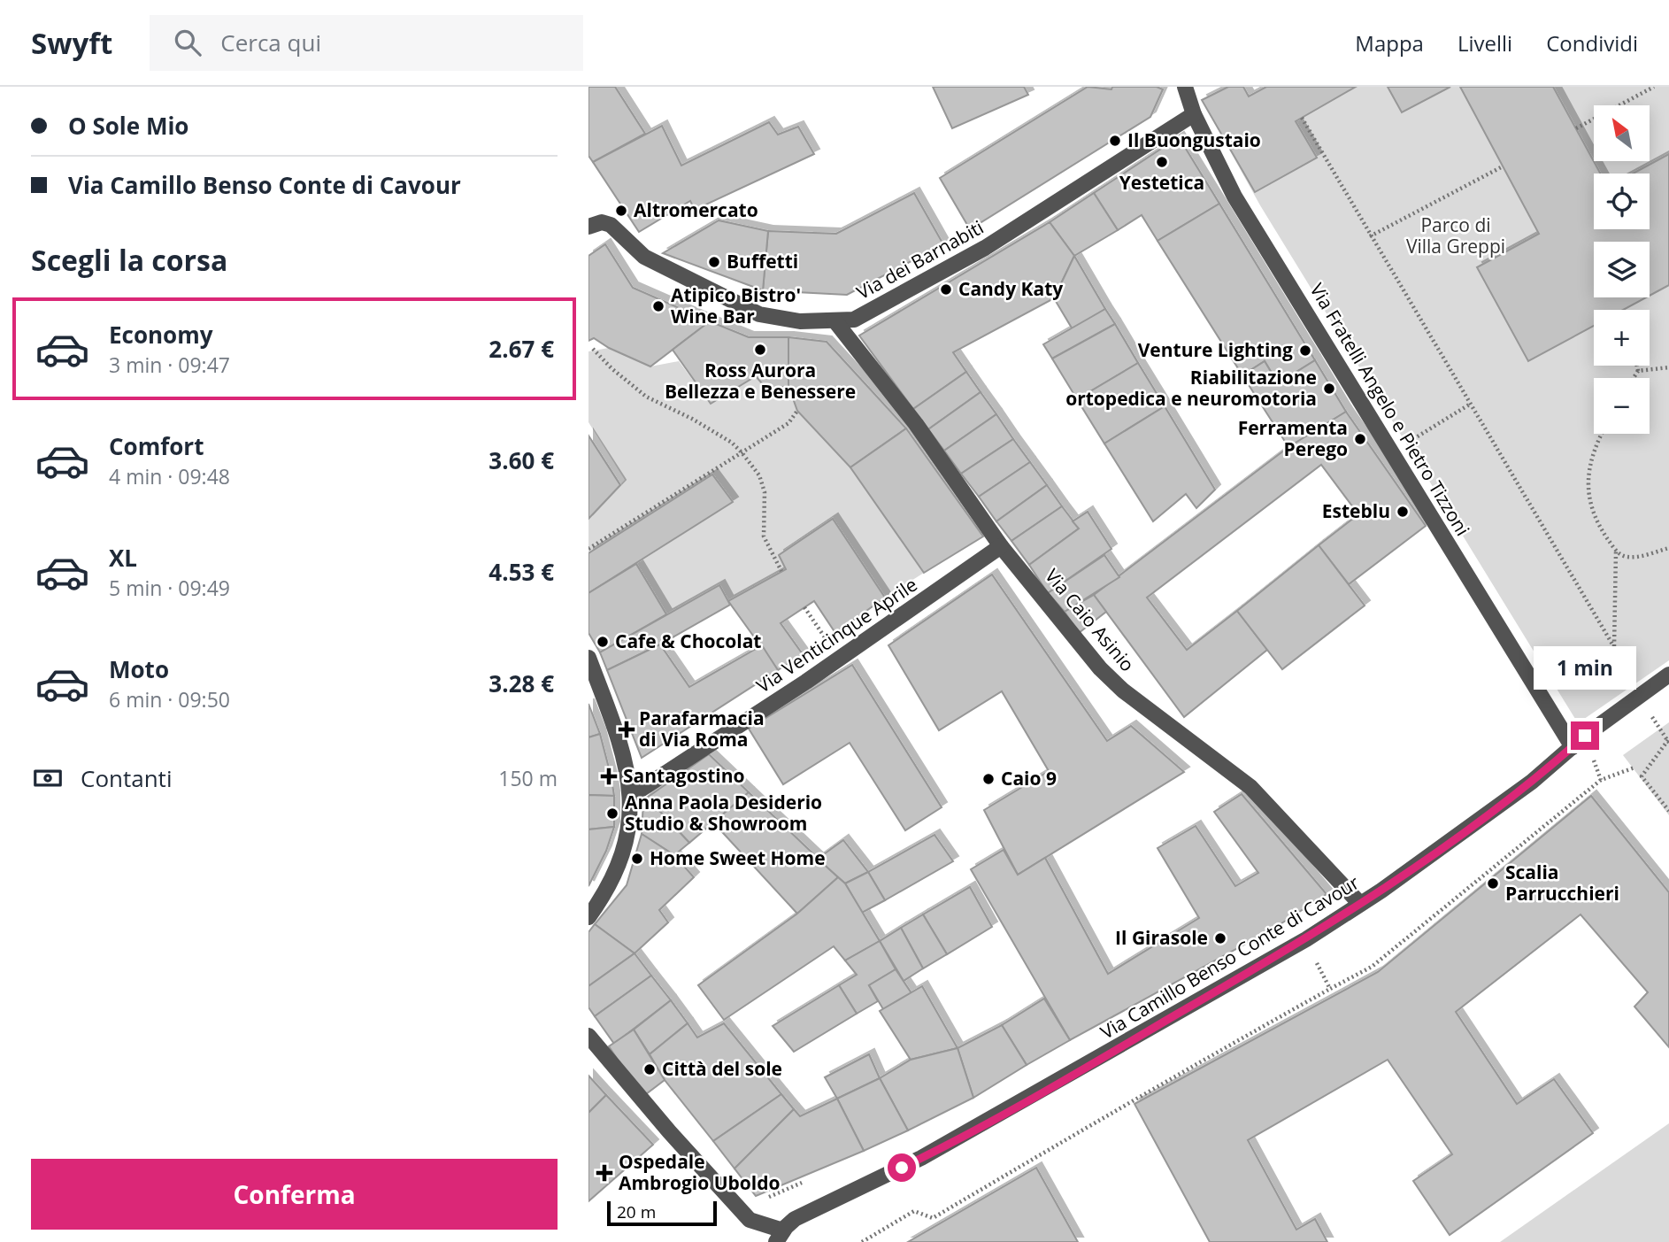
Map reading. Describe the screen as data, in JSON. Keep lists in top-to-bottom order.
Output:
{
  "streets": {
    "street": [
      "Via dei Barnabiti",
      "Via Fratelli Angelo e Pietro Tizzoni",
      "Via Caio Asinio",
      "Via Venticinque Aprile",
      "Via Camillo Benso Conte di Cavour"
    ]
  },
  "crossings": [
    ["Via dei Barnabiti", "Via Fratelli Angelo e Pietro Tizzoni"],
    ["Via dei Barnabiti", "Via Caio Asinio"],
    ["Via Fratelli Angelo e Pietro Tizzoni", "Via Camillo Benso Conte di Cavour"],
    ["Via Caio Asinio", "Via Venticinque Aprile"],
    ["Via Caio Asinio", "Via Camillo Benso Conte di Cavour"]
  ],
  "parks": ["Parco di Villa Greppi"],
  "places": {
    "other": [
      "Il Buongustaio",
      "Yestetica",
      "Altromercato",
      "Buffetti",
      "Candy Katy",
      "Atipico Bistro' Wine Bar",
      "Ross Aurora Bellezza e Benessere",
      "Venture Lighting",
      "Riabilitazione ortopedica e neuromotoria",
      "Ferramenta Perego",
      "Esteblu",
      "Cafe & Chocolat",
      "Caio 9",
      "Anna Paola Desiderio Studio & Showroom",
      "Home Sweet Home",
      "Scalia Parrucchieri",
      "Il Girasole",
      "Città del sole"
    ],
    "health": ["Parafarmacia di Via Roma", "Santagostino", "Ospedale Ambrogio Uboldo"]
  },
  "scale_bar": "20 m",
  "north": "top left",
  "page": {
    "header": "Swyft",
    "search": "Cerca qui",
    "nav": ["Mappa", "Livelli", "Condividi"],
    "banner": ["O Sole Mio", "Via Camillo Benso Conte di Cavour"],
    "map_buttons": ["+", "−"],
    "heading": "Scegli la corsa",
    "list": [
      {
        "name": "Economy",
        "note": "3 min · 09:47",
        "value": "2.67 €"
      },
      {
        "name": "Comfort",
        "note": "4 min · 09:48",
        "value": "3.60 €"
      },
      {
        "name": "XL",
        "note": "5 min · 09:49",
        "value": "4.53 €"
      },
      {
        "name": "Moto",
        "note": "6 min · 09:50",
        "value": "3.28 €"
      }
    ],
    "bubble": "1 min",
    "pay": ["Contanti", "150 m"],
    "buttons": "Conferma",
    "scale": "20 m"
  }
}
